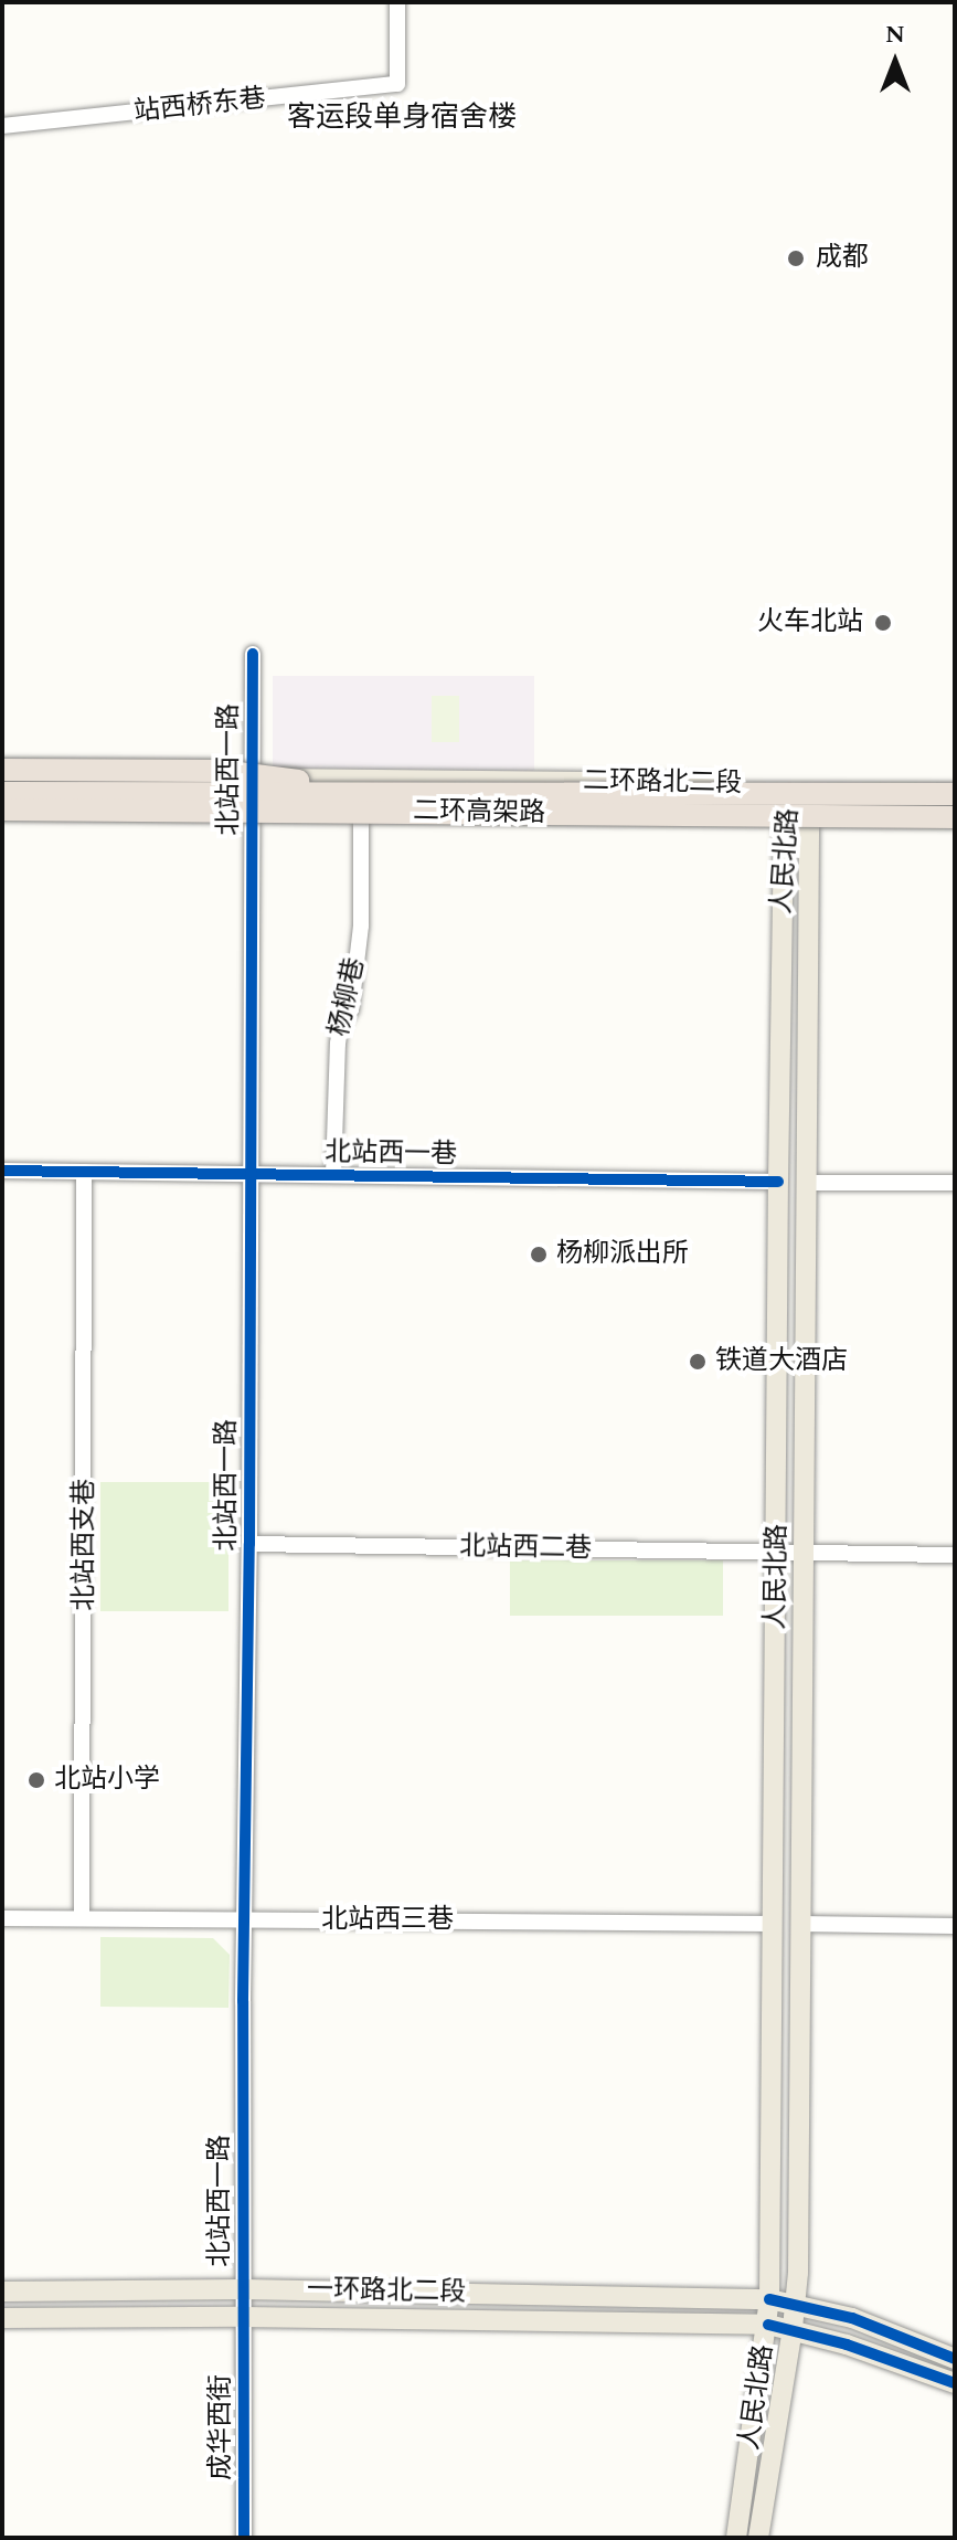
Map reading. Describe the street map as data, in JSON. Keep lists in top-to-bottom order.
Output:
{
  "streets": {
    "highway": ["二环高架路"],
    "main road": ["二环路北二段", "人民北路", "一环路北二段"],
    "street": [
      "站西桥东巷",
      "北站西一路",
      "杨柳巷",
      "北站西一巷",
      "北站西支巷",
      "北站西二巷",
      "北站西三巷",
      "成华西街"
    ]
  },
  "crossings": [
    ["北站西一路", "二环路北二段"],
    ["北站西一路", "北站西一巷"],
    ["北站西一路", "北站西二巷"],
    ["北站西一路", "北站西三巷"],
    ["北站西一路", "一环路北二段"],
    ["北站西一路", "成华西街"],
    ["二环路北二段", "人民北路"],
    ["二环路北二段", "杨柳巷"],
    ["人民北路", "北站西一巷"],
    ["人民北路", "北站西二巷"],
    ["人民北路", "北站西三巷"],
    ["人民北路", "一环路北二段"],
    ["杨柳巷", "北站西一巷"],
    ["北站西一巷", "北站西支巷"],
    ["北站西支巷", "北站西三巷"],
    ["一环路北二段", "成华西街"]
  ],
  "districts": ["客运段单身宿舍楼"],
  "places": [
    "成都",
    "火车北站",
    "杨柳派出所",
    "铁道大酒店",
    "北站小学"
  ],
  "north": "top"
}
